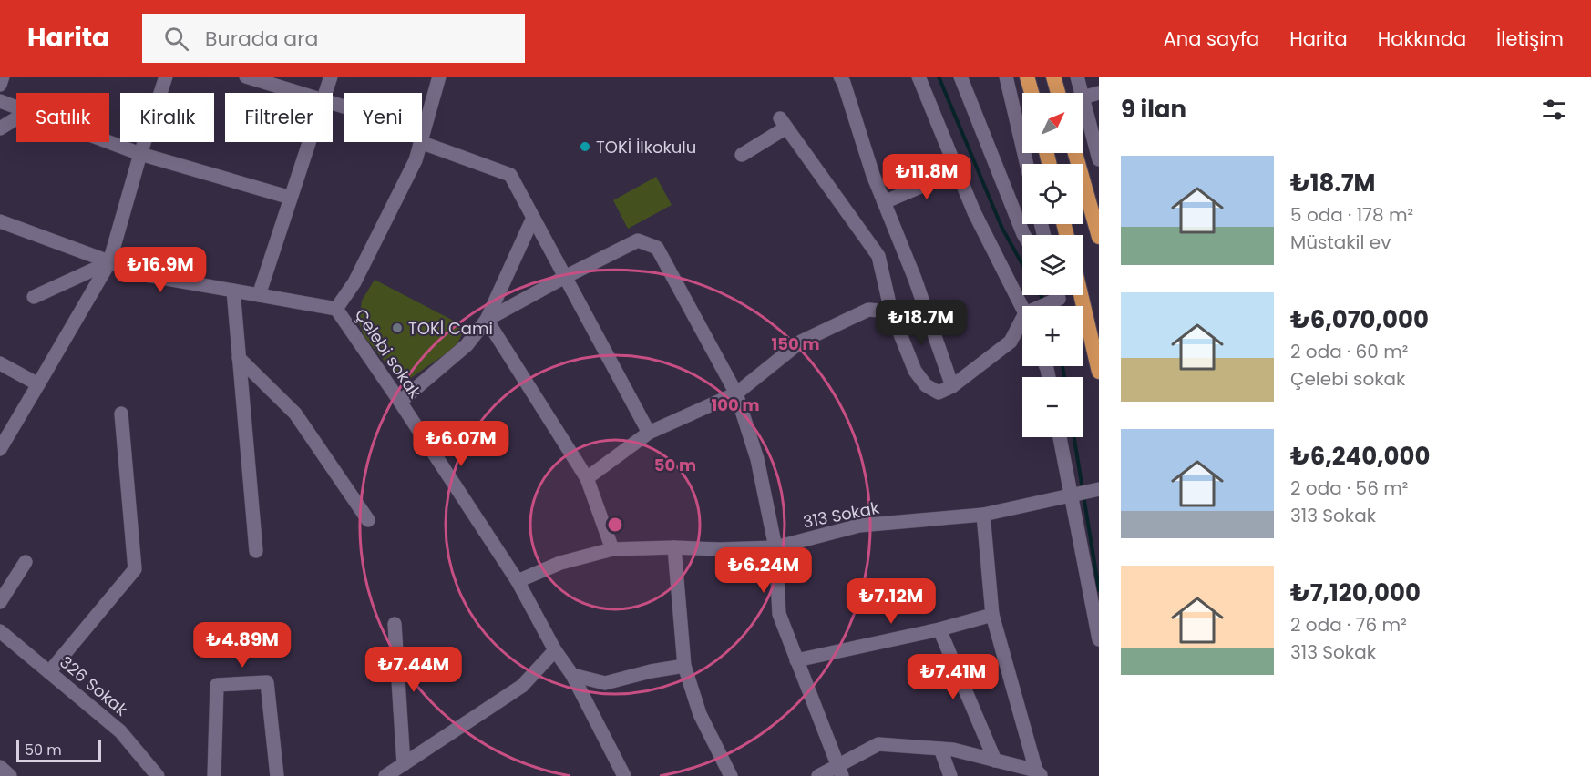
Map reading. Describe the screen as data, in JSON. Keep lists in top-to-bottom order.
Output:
{
  "streets": {
    "street": ["Çelebi sokak", "313 Sokak", "326 Sokak"]
  },
  "crossings": [
    ["Çelebi sokak", "313 Sokak"]
  ],
  "places": ["TOKİ İlkokulu", "TOKİ Cami"],
  "scale_bar": "50 m",
  "north": "top right",
  "page": {
    "header": "Harita",
    "search": "Burada ara",
    "nav": [
      "Ana sayfa",
      "Harita",
      "Hakkında",
      "İletişim"
    ],
    "heading": "9 ilan",
    "map_buttons": ["+", "−"],
    "chip": [
      "Satılık",
      "Kiralık",
      "Filtreler",
      "Yeni"
    ],
    "list": [
      {
        "name": "₺18.7M",
        "note": "5 oda · 178 m² · Müstakil ev"
      },
      {
        "name": "₺6,070,000",
        "note": "2 oda · 60 m² · Çelebi sokak"
      },
      {
        "name": "₺6,240,000",
        "note": "2 oda · 56 m² · 313 Sokak"
      },
      {
        "name": "₺7,120,000",
        "note": "2 oda · 76 m² · 313 Sokak"
      }
    ],
    "price": [
      "₺11.8M",
      "₺16.9M",
      "₺18.7M",
      "₺6.07M",
      "₺6.24M",
      "₺7.12M",
      "₺4.89M",
      "₺7.44M",
      "₺7.41M"
    ],
    "scale": "50 m"
  },
  "rings": ["150 m", "100 m", "50 m"]
}
